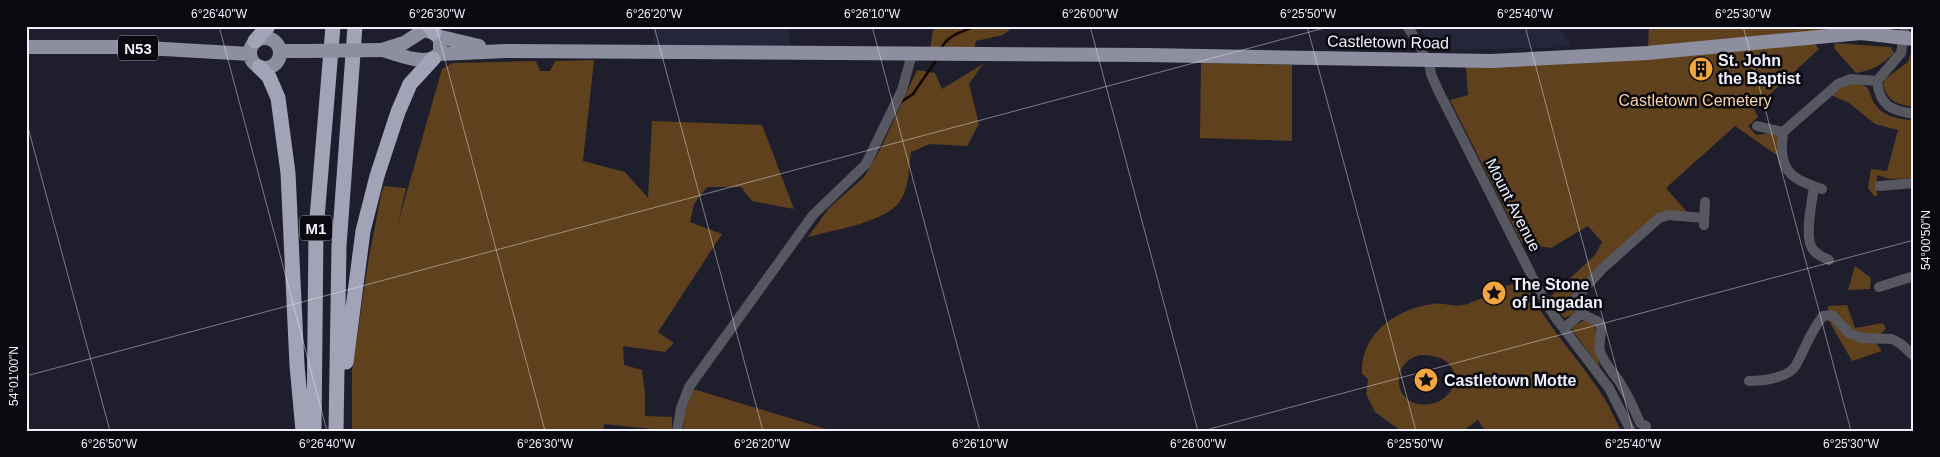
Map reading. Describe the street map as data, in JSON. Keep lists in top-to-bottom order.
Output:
{
  "streets": {
    "highway": ["M1"],
    "main road": ["Castletown Road", "N53"],
    "street": ["Mount Avenue"]
  },
  "crossings": [
    ["Castletown Road", "Mount Avenue"]
  ],
  "parks": ["Castletown Cemetery"],
  "places": {
    "building": ["St. John the Baptist"],
    "place": ["The Stone of Lingadan", "Castletown Motte"]
  },
  "coordinates": [
    "6°26'40\"W",
    "6°26'30\"W",
    "6°26'20\"W",
    "6°26'10\"W",
    "6°26'00\"W",
    "6°25'50\"W",
    "6°25'40\"W",
    "6°25'30\"W",
    "54°00'50\"N",
    "54°01'00\"N",
    "6°26'50\"W"
  ]
}
